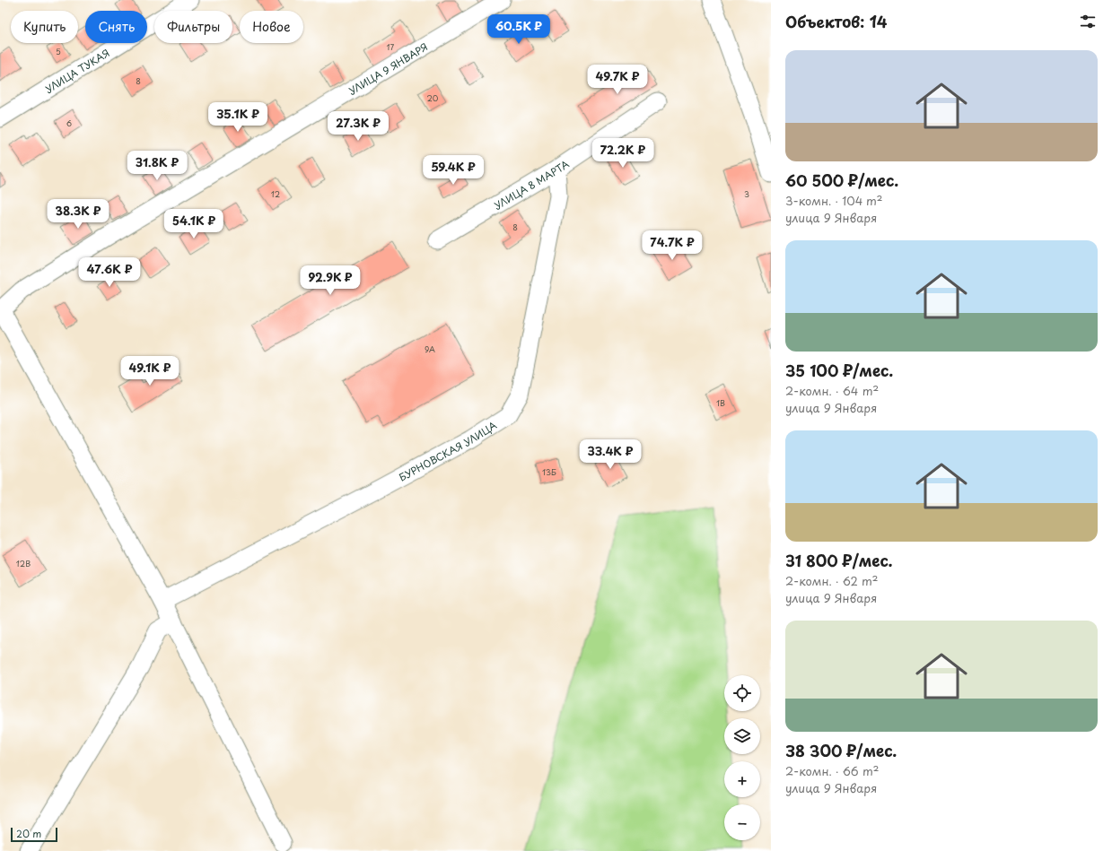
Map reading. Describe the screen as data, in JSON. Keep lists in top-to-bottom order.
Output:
{
  "streets": {
    "street": [
      "УЛИЦА 9 ЯНВАРЯ",
      "УЛИЦА ТУКАЯ",
      "УЛИЦА 8 МАРТА",
      "БУРНОВСКАЯ УЛИЦА"
    ]
  },
  "crossings": [
    ["УЛИЦА 8 МАРТА", "БУРНОВСКАЯ УЛИЦА"]
  ],
  "house_numbers": [
    "17",
    "5",
    "8",
    "20",
    "6",
    "12",
    "3",
    "8",
    "9А",
    "1В",
    "13Б",
    "12В"
  ],
  "scale_bar": "20 m",
  "page": {
    "heading": "Объектов: 14",
    "chip": [
      "Купить",
      "Снять",
      "Фильтры",
      "Новое"
    ],
    "price": [
      "60.5K ₽",
      "49.7K ₽",
      "35.1K ₽",
      "27.3K ₽",
      "72.2K ₽",
      "31.8K ₽",
      "59.4K ₽",
      "38.3K ₽",
      "54.1K ₽",
      "74.7K ₽",
      "47.6K ₽",
      "92.9K ₽",
      "49.1K ₽",
      "33.4K ₽"
    ],
    "list": [
      {
        "name": "60 500 ₽/мес.",
        "note": "3-комн. · 104 m² · улица 9 Января"
      },
      {
        "name": "35 100 ₽/мес.",
        "note": "2-комн. · 64 m² · улица 9 Января"
      },
      {
        "name": "31 800 ₽/мес.",
        "note": "2-комн. · 62 m² · улица 9 Января"
      },
      {
        "name": "38 300 ₽/мес.",
        "note": "2-комн. · 66 m² · улица 9 Января"
      }
    ],
    "map_buttons": ["+", "−"],
    "scale": "20 m"
  }
}
